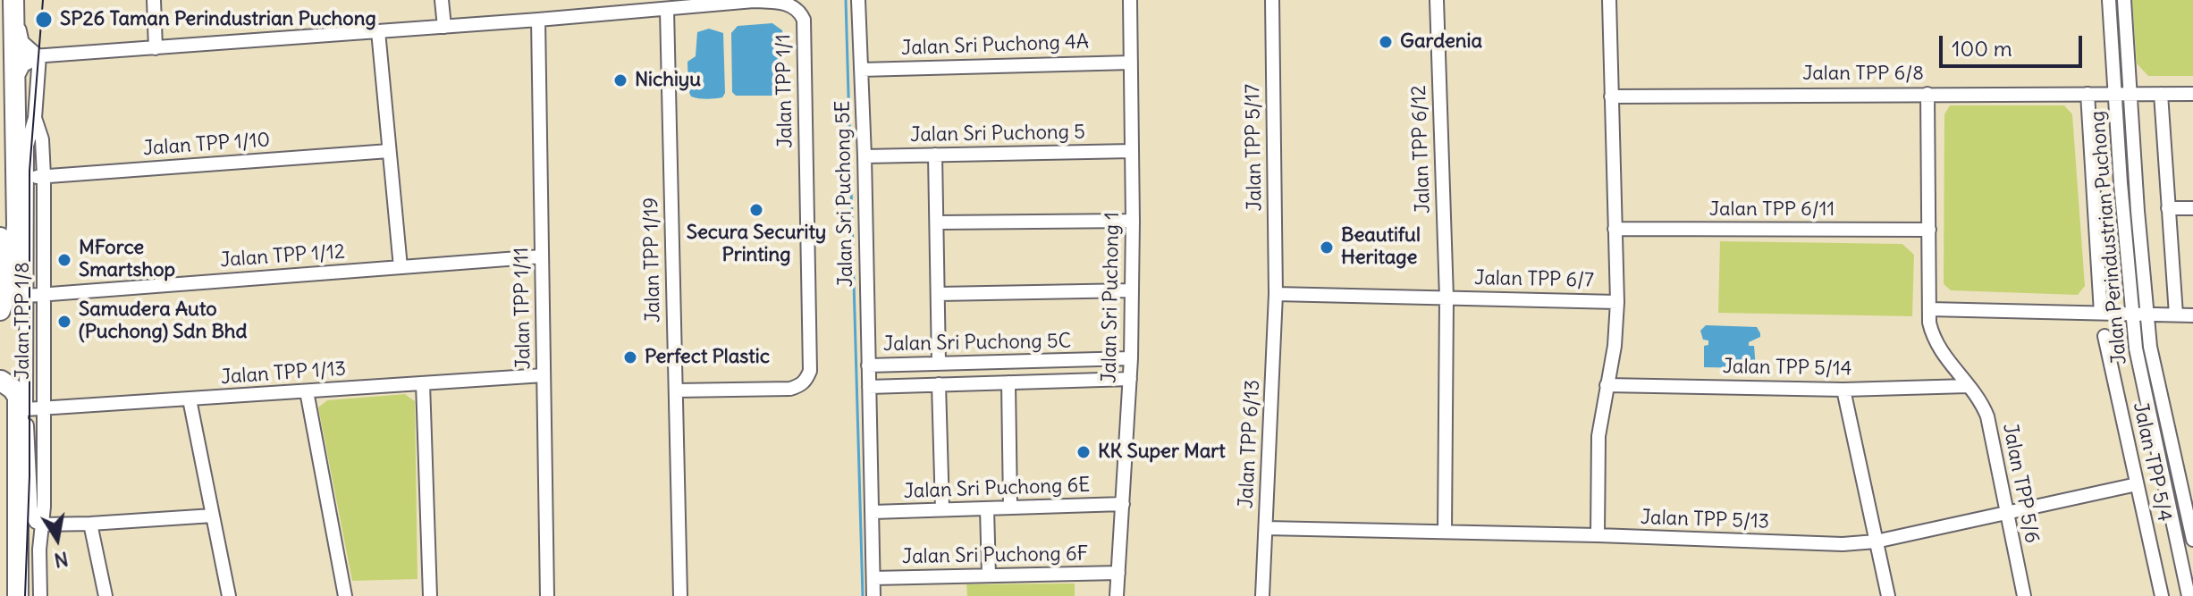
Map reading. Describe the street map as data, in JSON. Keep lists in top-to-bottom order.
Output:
{
  "streets": {
    "street": [
      "Jalan Sri Puchong 4A",
      "Jalan TPP 6/8",
      "Jalan TPP 1/1",
      "Jalan Sri Puchong 5",
      "Jalan TPP 1/10",
      "Jalan TPP 5/17",
      "Jalan TPP 6/12",
      "Jalan Sri Puchong 5E",
      "Jalan TPP 6/11",
      "Jalan Perindustrian Puchong",
      "Jalan TPP 1/12",
      "Jalan TPP 1/19",
      "Jalan TPP 6/7",
      "Jalan Sri Puchong 1",
      "Jalan TPP 1/11",
      "Jalan TPP 1/8",
      "Jalan Sri Puchong 5C",
      "Jalan TPP 5/14",
      "Jalan TPP 1/13",
      "Jalan TPP 6/13",
      "Jalan TPP 5/4",
      "Jalan TPP 5/6",
      "Jalan Sri Puchong 6E",
      "Jalan TPP 5/13",
      "Jalan Sri Puchong 6F"
    ]
  },
  "crossings": [
    ["Jalan Sri Puchong 4A", "Jalan Sri Puchong 5E"],
    ["Jalan Sri Puchong 4A", "Jalan Sri Puchong 1"],
    ["Jalan TPP 6/8", "Jalan Perindustrian Puchong"],
    ["Jalan TPP 6/8", "Jalan TPP 6/7"],
    ["Jalan TPP 6/8", "Jalan TPP 5/6"],
    ["Jalan TPP 1/1", "Jalan TPP 1/19"],
    ["Jalan TPP 1/1", "Jalan TPP 1/11"],
    ["Jalan TPP 1/1", "Jalan TPP 1/8"],
    ["Jalan Sri Puchong 5", "Jalan Sri Puchong 5E"],
    ["Jalan Sri Puchong 5", "Jalan Sri Puchong 1"],
    ["Jalan TPP 1/10", "Jalan TPP 1/8"],
    ["Jalan TPP 5/17", "Jalan TPP 6/7"],
    ["Jalan TPP 5/17", "Jalan TPP 6/13"],
    ["Jalan TPP 6/12", "Jalan TPP 6/7"],
    ["Jalan TPP 6/12", "Jalan TPP 5/13"],
    ["Jalan Sri Puchong 5E", "Jalan Sri Puchong 5C"],
    ["Jalan Sri Puchong 5E", "Jalan Sri Puchong 6E"],
    ["Jalan Sri Puchong 5E", "Jalan Sri Puchong 6F"],
    ["Jalan TPP 6/11", "Jalan TPP 6/7"],
    ["Jalan TPP 6/11", "Jalan TPP 5/6"],
    ["Jalan TPP 1/12", "Jalan TPP 1/11"],
    ["Jalan TPP 1/12", "Jalan TPP 1/8"],
    ["Jalan TPP 6/7", "Jalan TPP 6/13"],
    ["Jalan Sri Puchong 1", "Jalan Sri Puchong 5C"],
    ["Jalan Sri Puchong 1", "Jalan Sri Puchong 6E"],
    ["Jalan Sri Puchong 1", "Jalan Sri Puchong 6F"],
    ["Jalan TPP 1/11", "Jalan TPP 1/13"],
    ["Jalan TPP 1/8", "Jalan TPP 1/13"],
    ["Jalan TPP 5/14", "Jalan TPP 5/6"],
    ["Jalan TPP 6/13", "Jalan TPP 5/13"],
    ["Jalan TPP 5/4", "Jalan TPP 5/13"],
    ["Jalan TPP 5/6", "Jalan TPP 5/13"]
  ],
  "places": [
    "SP26 Taman Perindustrian Puchong",
    "Gardenia",
    "Nichiyu",
    "Secura Security Printing",
    "Beautiful Heritage",
    "MForce Smartshop",
    "Samudera Auto (Puchong) Sdn Bhd",
    "Perfect Plastic",
    "KK Super Mart"
  ],
  "scale_bar": "100 m",
  "north": "bottom"
}
